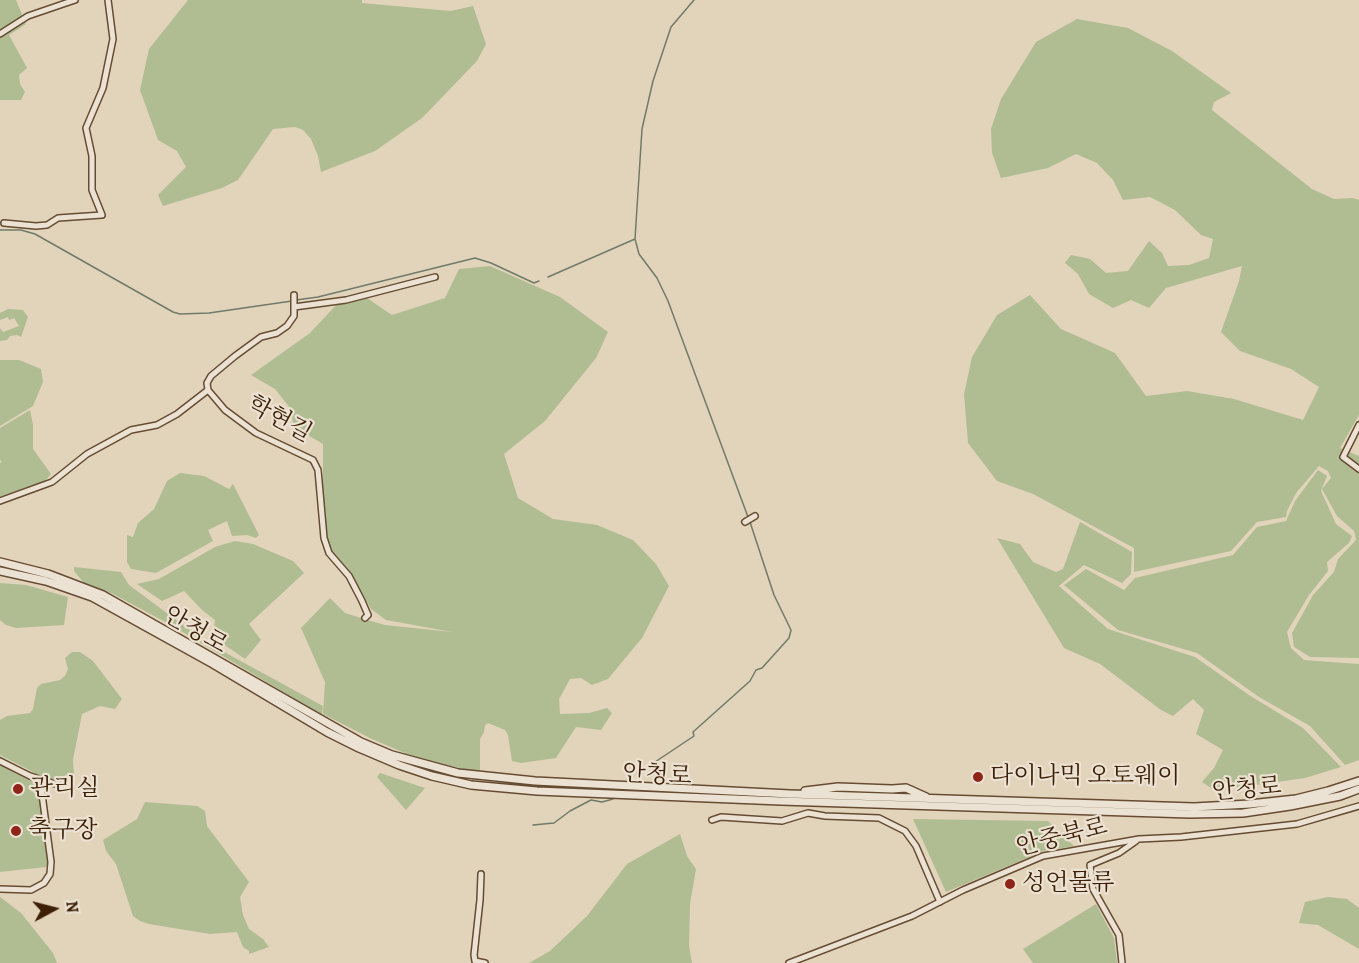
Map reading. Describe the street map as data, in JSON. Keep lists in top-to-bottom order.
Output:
{
  "streets": {
    "street": ["학현길", "안청로", "안중북로"]
  },
  "places": [
    "다이나믹 오토웨이",
    "관리실",
    "축구장",
    "성언물류"
  ],
  "north": "right"
}
